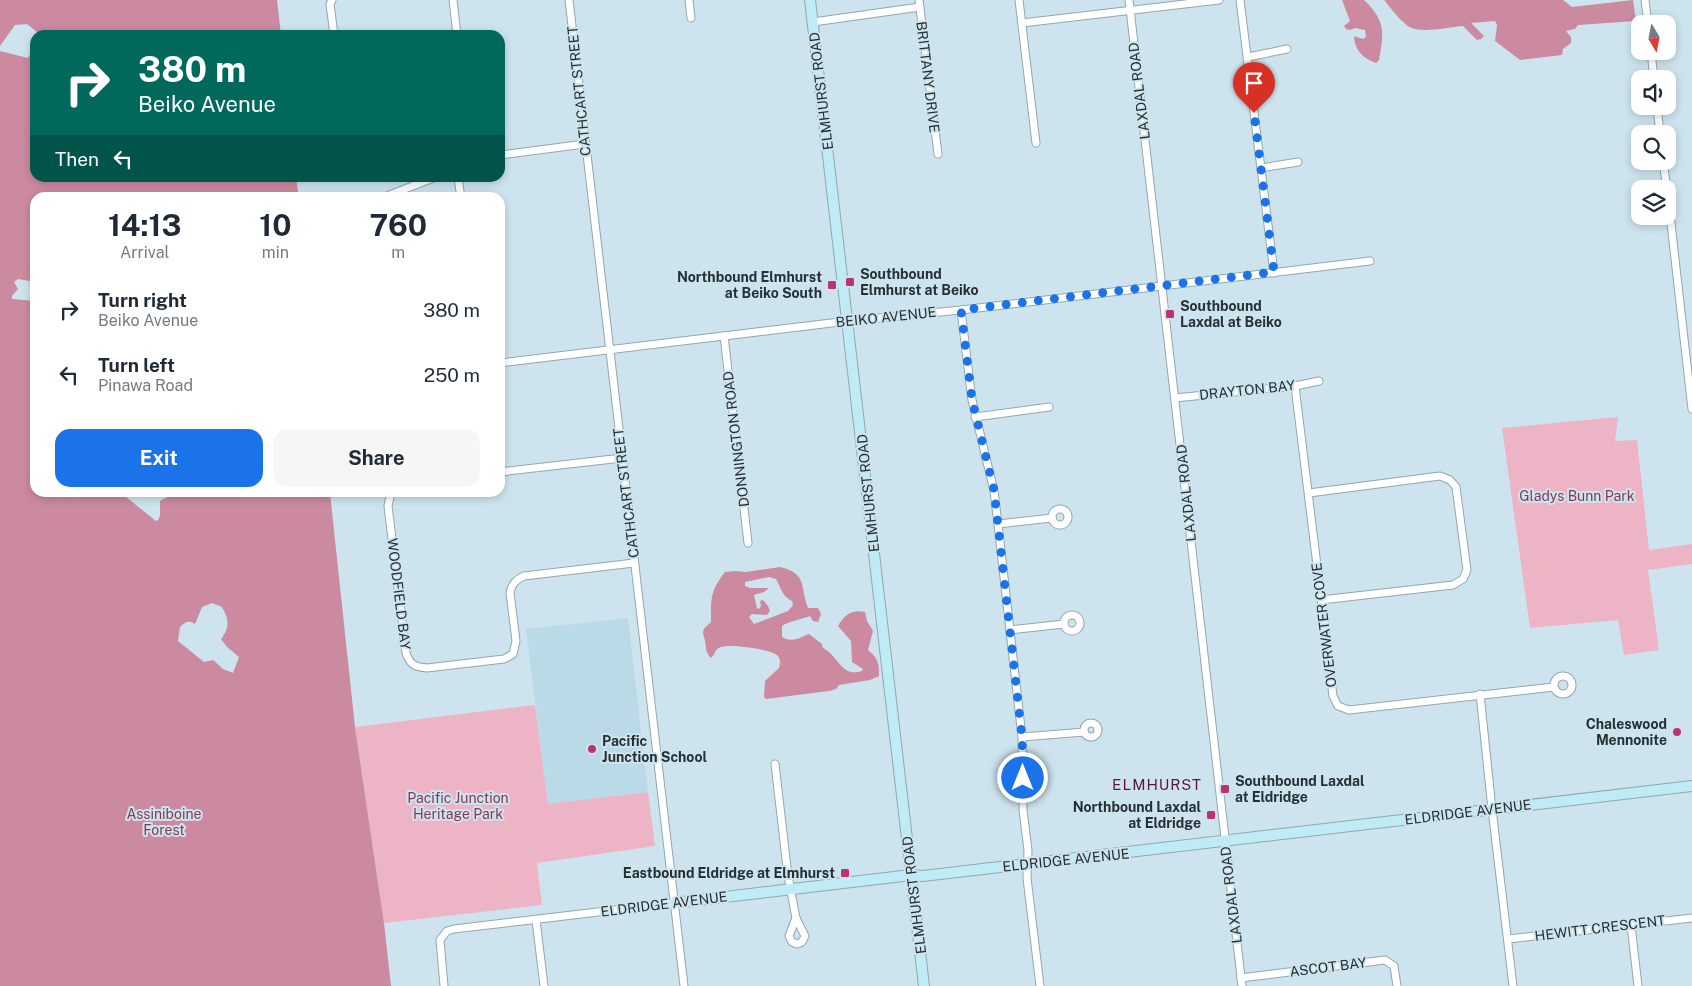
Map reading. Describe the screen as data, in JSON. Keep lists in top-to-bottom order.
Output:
{
  "streets": {
    "street": [
      "BRITTANY DRIVE",
      "CATHCART STREET",
      "ELMHURST ROAD",
      "LAXDAL ROAD",
      "BEIKO AVENUE",
      "DRAYTON BAY",
      "DONNINGTON ROAD",
      "WOODFIELD BAY",
      "OVERWATER COVE",
      "ELDRIDGE AVENUE",
      "HEWITT CRESCENT",
      "ASCOT BAY"
    ]
  },
  "crossings": [
    ["CATHCART STREET", "BEIKO AVENUE"],
    ["CATHCART STREET", "WOODFIELD BAY"],
    ["CATHCART STREET", "ELDRIDGE AVENUE"],
    ["ELMHURST ROAD", "BEIKO AVENUE"],
    ["ELMHURST ROAD", "ELDRIDGE AVENUE"],
    ["LAXDAL ROAD", "BEIKO AVENUE"],
    ["LAXDAL ROAD", "DRAYTON BAY"],
    ["LAXDAL ROAD", "ELDRIDGE AVENUE"],
    ["LAXDAL ROAD", "ASCOT BAY"],
    ["BEIKO AVENUE", "DONNINGTON ROAD"],
    ["DRAYTON BAY", "OVERWATER COVE"]
  ],
  "districts": ["ELMHURST"],
  "parks": ["Gladys Bunn Park", "Pacific Junction Heritage Park", "Assiniboine Forest"],
  "places": {
    "transit": [
      "Southbound Elmhurst at Beiko",
      "Northbound Elmhurst at Beiko South",
      "Southbound Laxdal at Beiko",
      "Southbound Laxdal at Eldridge",
      "Northbound Laxdal at Eldridge",
      "Eastbound Eldridge at Elmhurst"
    ],
    "other": ["Chaleswood Mennonite", "Pacific Junction School"]
  },
  "north": "bottom",
  "page": {
    "turn": ["380 m", "Beiko Avenue"],
    "then": "Then",
    "eta": [
      "14:13",
      "Arrival",
      "10",
      "min",
      "760",
      "m"
    ],
    "list": [
      {
        "name": "Turn right",
        "note": "Beiko Avenue",
        "value": "380 m"
      },
      {
        "name": "Turn left",
        "note": "Pinawa Road",
        "value": "250 m"
      }
    ],
    "buttons": ["Exit", "Share"]
  }
}
